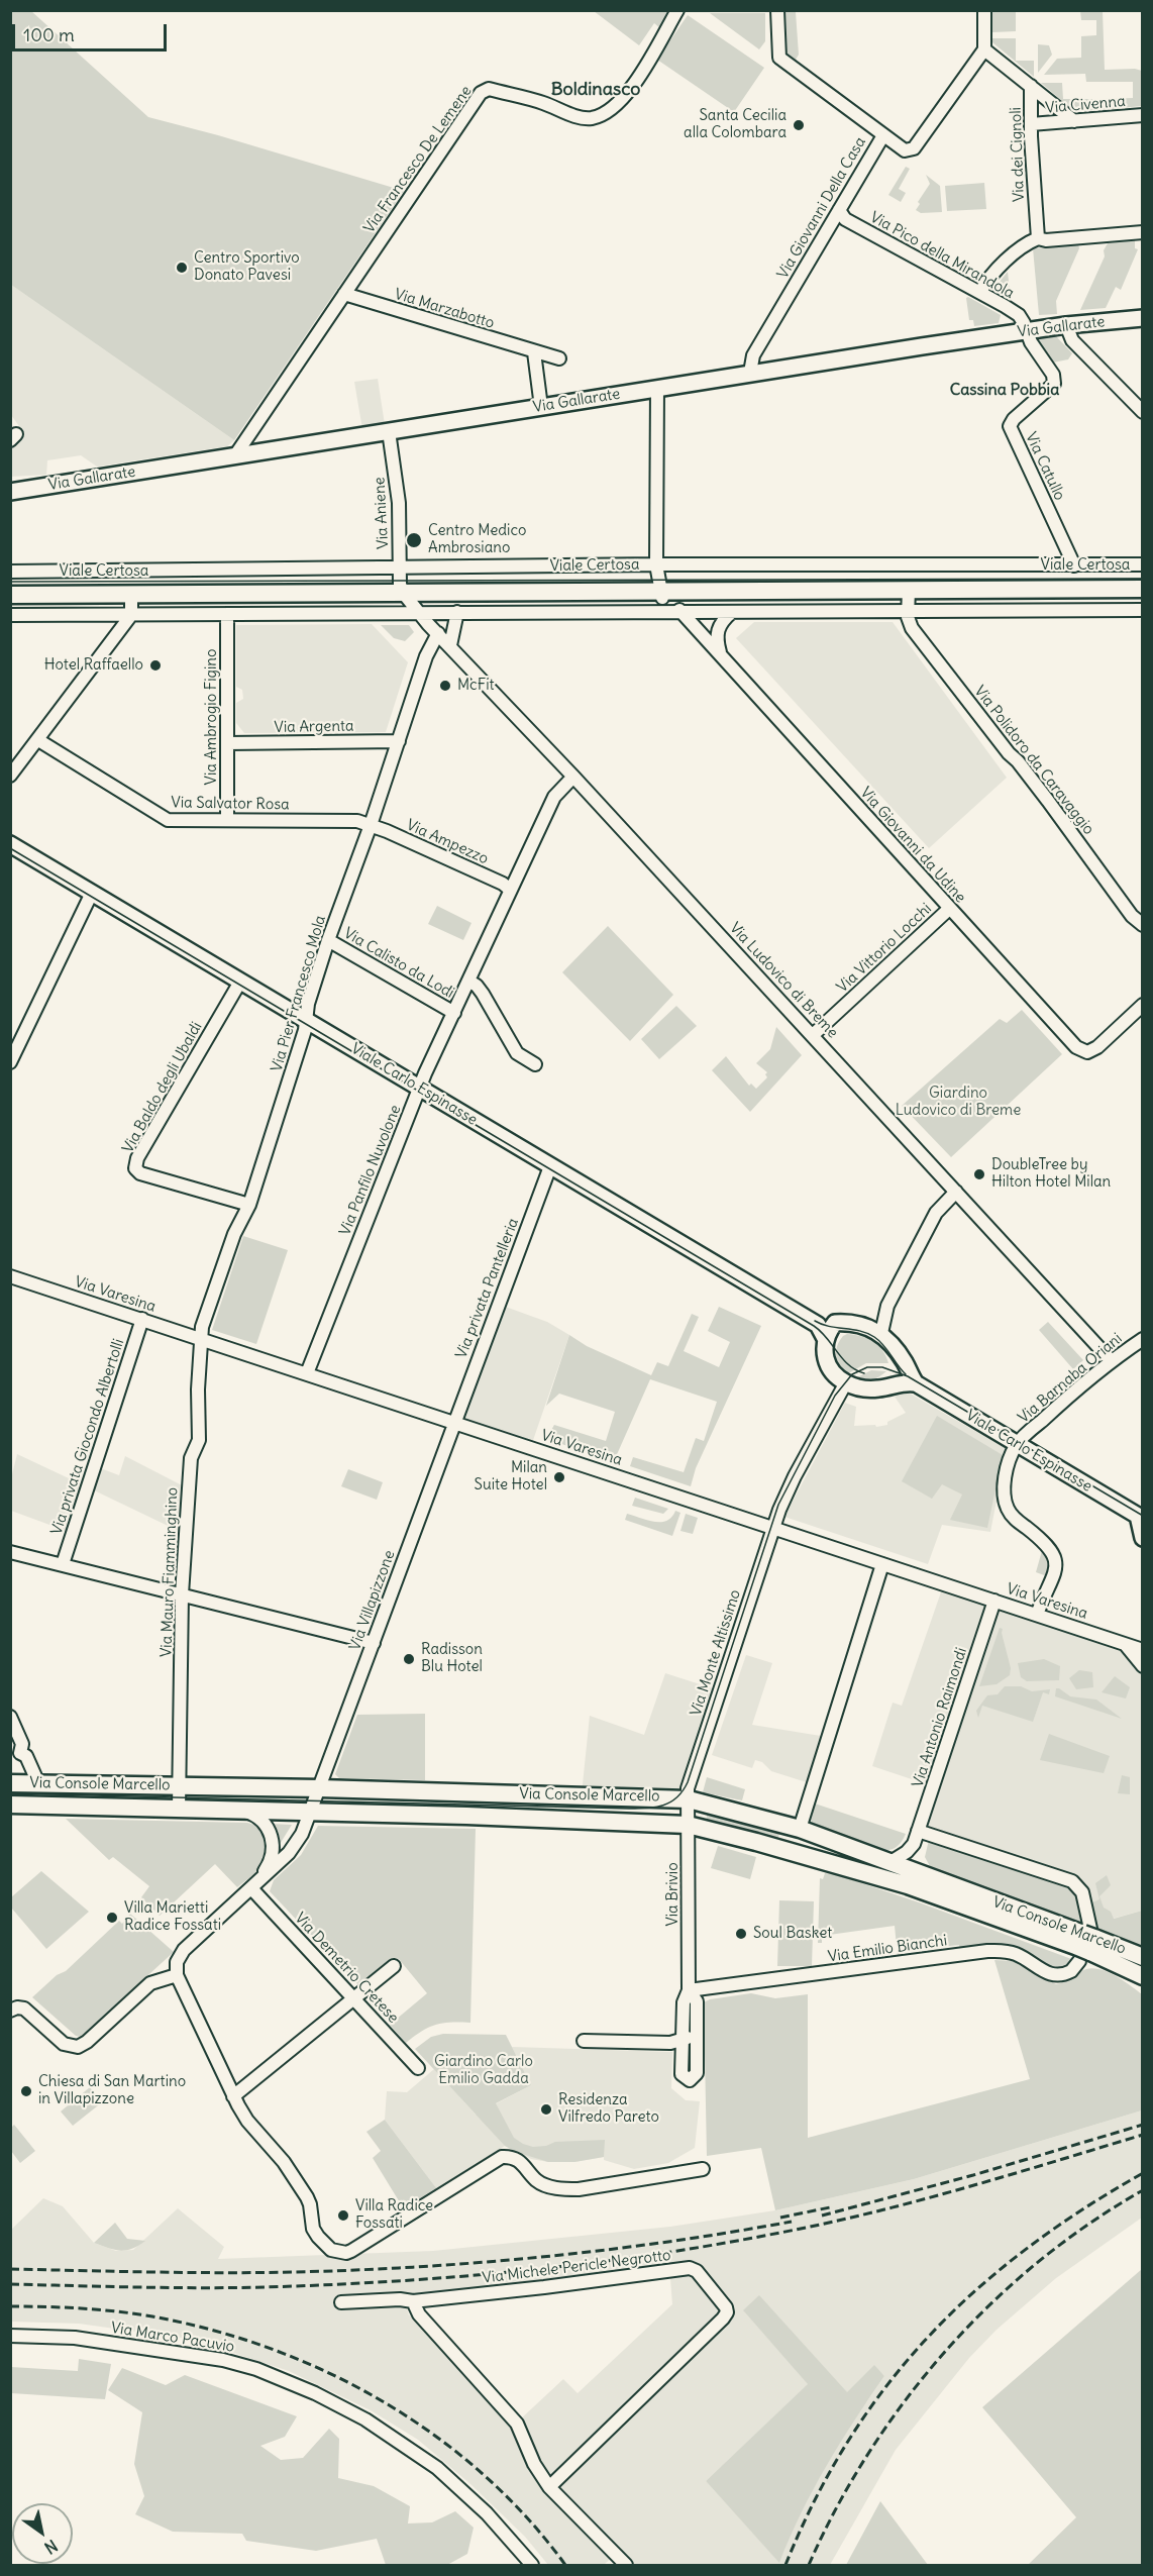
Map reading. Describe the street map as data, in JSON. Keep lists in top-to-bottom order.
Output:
{
  "streets": {
    "main road": ["Viale Certosa", "Via Console Marcello"],
    "street": [
      "Via Civenna",
      "Via dei Cignoli",
      "Via Francesco De Lemene",
      "Via Giovanni Della Casa",
      "Via Pico della Mirandola",
      "Via Marzabotto",
      "Via Gallarate",
      "Via Catullo",
      "Via Aniene",
      "Via Ambrogio Figino",
      "Via Argenta",
      "Via Polidoro da Caravaggio",
      "Via Salvator Rosa",
      "Via Ampezzo",
      "Via Giovanni da Udine",
      "Via Vittorio Locchi",
      "Via Calisto da Lodi",
      "Via Ludovico di Breme",
      "Via Pier Francesco Mola",
      "Viale Carlo Espinasse",
      "Via Baldo degli Ubaldi",
      "Via Panfilo Nuvolone",
      "Via privata Pantelleria",
      "Via Varesina",
      "Via Barnaba Oriani",
      "Via privata Giocondo Albertolli",
      "Via Mauro Fiamminghino",
      "Via Villapizzone",
      "Via Monte Altissimo",
      "Via Antonio Raimondi",
      "Via Brivio",
      "Via Emilio Bianchi",
      "Via Demetrio Cretese",
      "Via Michele Pericle Negrotto",
      "Via Marco Pacuvio"
    ]
  },
  "crossings": [
    ["Via Civenna", "Via dei Cignoli"],
    ["Via dei Cignoli", "Via Giovanni Della Casa"],
    ["Via Francesco De Lemene", "Via Marzabotto"],
    ["Via Francesco De Lemene", "Via Gallarate"],
    ["Via Giovanni Della Casa", "Via Pico della Mirandola"],
    ["Via Giovanni Della Casa", "Via Gallarate"],
    ["Via Pico della Mirandola", "Via Gallarate"],
    ["Via Pico della Mirandola", "Via Catullo"],
    ["Via Gallarate", "Via Catullo"],
    ["Via Gallarate", "Via Aniene"],
    ["Via Catullo", "Viale Certosa"],
    ["Via Aniene", "Viale Certosa"],
    ["Via Ambrogio Figino", "Via Argenta"],
    ["Via Ambrogio Figino", "Via Salvator Rosa"],
    ["Via Argenta", "Via Pier Francesco Mola"],
    ["Via Salvator Rosa", "Via Ampezzo"],
    ["Via Salvator Rosa", "Via Pier Francesco Mola"],
    ["Via Ampezzo", "Via Pier Francesco Mola"],
    ["Via Ampezzo", "Via Panfilo Nuvolone"],
    ["Via Giovanni da Udine", "Via Vittorio Locchi"],
    ["Via Vittorio Locchi", "Via Ludovico di Breme"],
    ["Via Calisto da Lodi", "Via Pier Francesco Mola"],
    ["Via Calisto da Lodi", "Via Panfilo Nuvolone"],
    ["Via Ludovico di Breme", "Via Pier Francesco Mola"],
    ["Via Ludovico di Breme", "Via Panfilo Nuvolone"],
    ["Via Ludovico di Breme", "Via Barnaba Oriani"],
    ["Via Pier Francesco Mola", "Viale Carlo Espinasse"],
    ["Via Pier Francesco Mola", "Via Baldo degli Ubaldi"],
    ["Via Pier Francesco Mola", "Via Varesina"],
    ["Via Pier Francesco Mola", "Via Mauro Fiamminghino"],
    ["Viale Carlo Espinasse", "Via Baldo degli Ubaldi"],
    ["Viale Carlo Espinasse", "Via Panfilo Nuvolone"],
    ["Viale Carlo Espinasse", "Via privata Pantelleria"],
    ["Viale Carlo Espinasse", "Via Barnaba Oriani"],
    ["Via Panfilo Nuvolone", "Via Varesina"],
    ["Via privata Pantelleria", "Via Varesina"],
    ["Via privata Pantelleria", "Via Villapizzone"],
    ["Via Varesina", "Via privata Giocondo Albertolli"],
    ["Via Varesina", "Via Mauro Fiamminghino"],
    ["Via Varesina", "Via Villapizzone"],
    ["Via Varesina", "Via Monte Altissimo"],
    ["Via Varesina", "Via Antonio Raimondi"],
    ["Via Mauro Fiamminghino", "Via Console Marcello"],
    ["Via Villapizzone", "Via Console Marcello"],
    ["Via Monte Altissimo", "Via Console Marcello"],
    ["Via Monte Altissimo", "Via Brivio"],
    ["Via Antonio Raimondi", "Via Console Marcello"],
    ["Via Console Marcello", "Via Brivio"],
    ["Via Console Marcello", "Via Emilio Bianchi"],
    ["Via Brivio", "Via Emilio Bianchi"]
  ],
  "districts": ["Boldinasco", "Cassina Pobbia"],
  "parks": ["Giardino Ludovico di Breme", "Giardino Carlo Emilio Gadda"],
  "places": [
    "Santa Cecilia alla Colombara",
    "Centro Sportivo Donato Pavesi",
    "Centro Medico Ambrosiano",
    "Hotel Raffaello",
    "McFit",
    "DoubleTree by Hilton Hotel Milan",
    "Milan Suite Hotel",
    "Radisson Blu Hotel",
    "Villa Marietti Radice Fossati",
    "Soul Basket",
    "Chiesa di San Martino in Villapizzone",
    "Residenza Vilfredo Pareto",
    "Villa Radice Fossati"
  ],
  "scale_bar": "100 m",
  "north": "bottom right"
}
